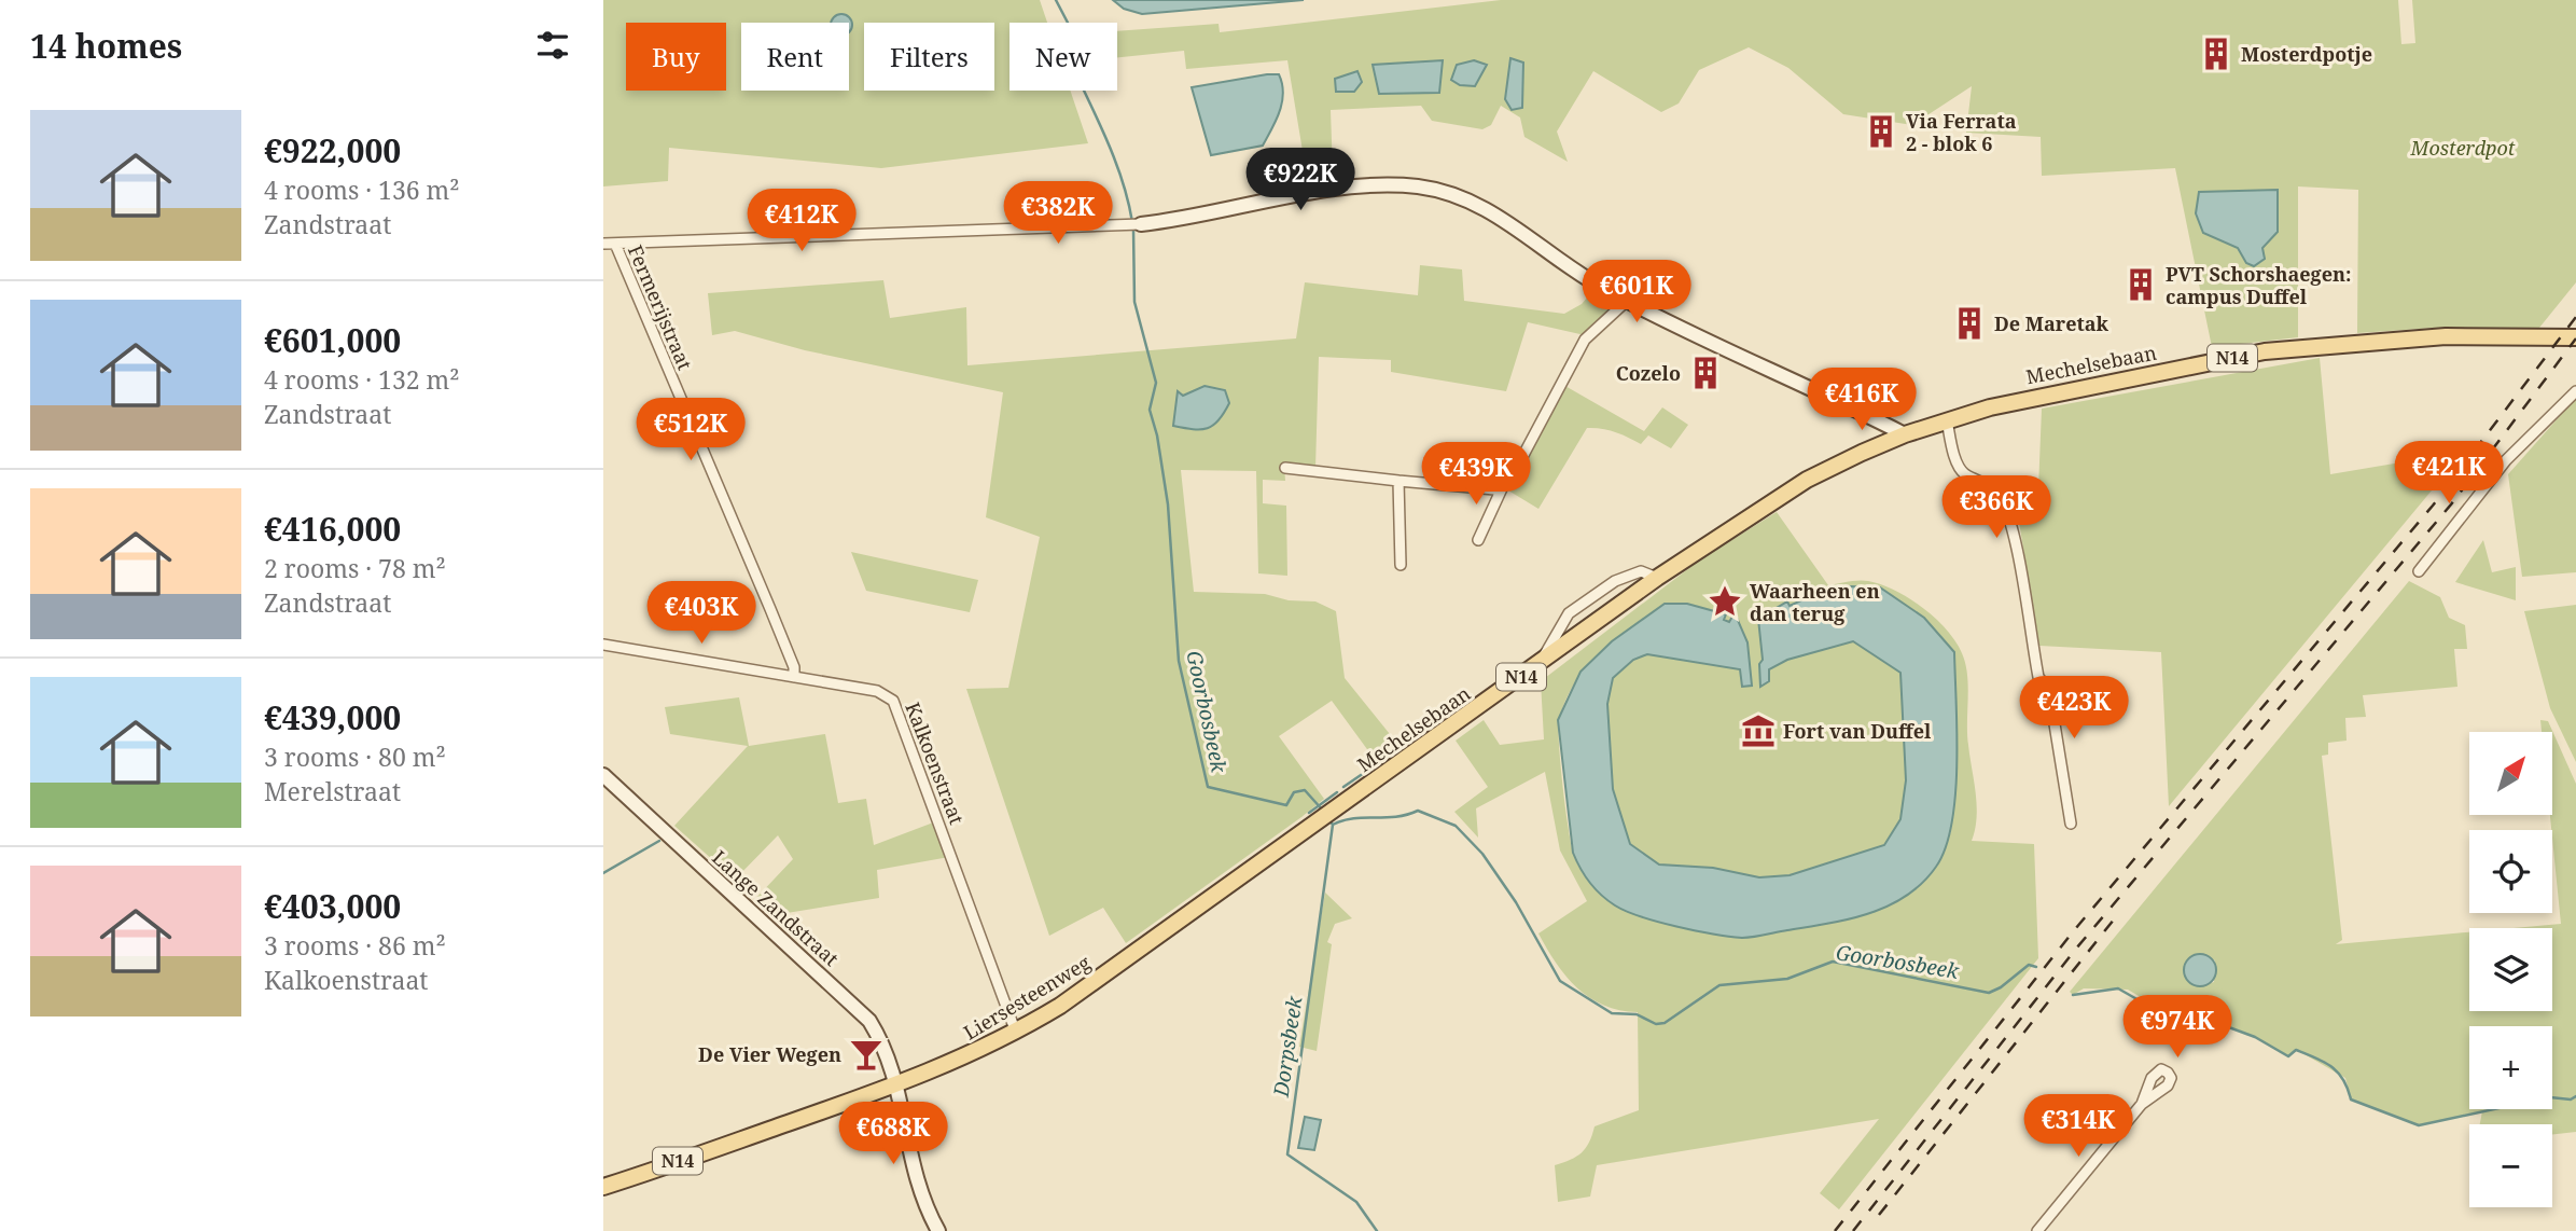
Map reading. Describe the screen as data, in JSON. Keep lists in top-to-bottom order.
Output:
{
  "streets": {
    "main road": ["N14", "Mechelsebaan", "Liersesteenweg"],
    "street": ["Fermerijstraat", "Kalkoenstraat", "Lange Zandstraat"]
  },
  "crossings": [
    ["Fermerijstraat", "Kalkoenstraat"],
    ["Mechelsebaan", "Liersesteenweg"],
    ["Kalkoenstraat", "Liersesteenweg"],
    ["Lange Zandstraat", "Liersesteenweg"]
  ],
  "water": ["Goorbosbeek", "Dorpsbeek"],
  "parks": ["Mosterdpot"],
  "places": {
    "building": [
      "Mosterdpotje",
      "Via Ferrata 2 - blok 6",
      "PVT Schorshaegen: campus Duffel",
      "De Maretak",
      "Cozelo"
    ],
    "place": ["Waarheen en dan terug"],
    "museum": ["Fort van Duffel"],
    "bar": ["De Vier Wegen"]
  },
  "north": "top right",
  "page": {
    "heading": "14 homes",
    "chip": [
      "Buy",
      "Rent",
      "Filters",
      "New"
    ],
    "list": [
      {
        "name": "€922,000",
        "note": "4 rooms · 136 m² · Zandstraat"
      },
      {
        "name": "€601,000",
        "note": "4 rooms · 132 m² · Zandstraat"
      },
      {
        "name": "€416,000",
        "note": "2 rooms · 78 m² · Zandstraat"
      },
      {
        "name": "€439,000",
        "note": "3 rooms · 80 m² · Merelstraat"
      },
      {
        "name": "€403,000",
        "note": "3 rooms · 86 m² · Kalkoenstraat"
      }
    ],
    "price": [
      "€922K",
      "€382K",
      "€412K",
      "€601K",
      "€416K",
      "€512K",
      "€421K",
      "€439K",
      "€366K",
      "€403K",
      "€423K",
      "€974K",
      "€314K",
      "€688K"
    ],
    "map_buttons": ["+", "−"]
  }
}
